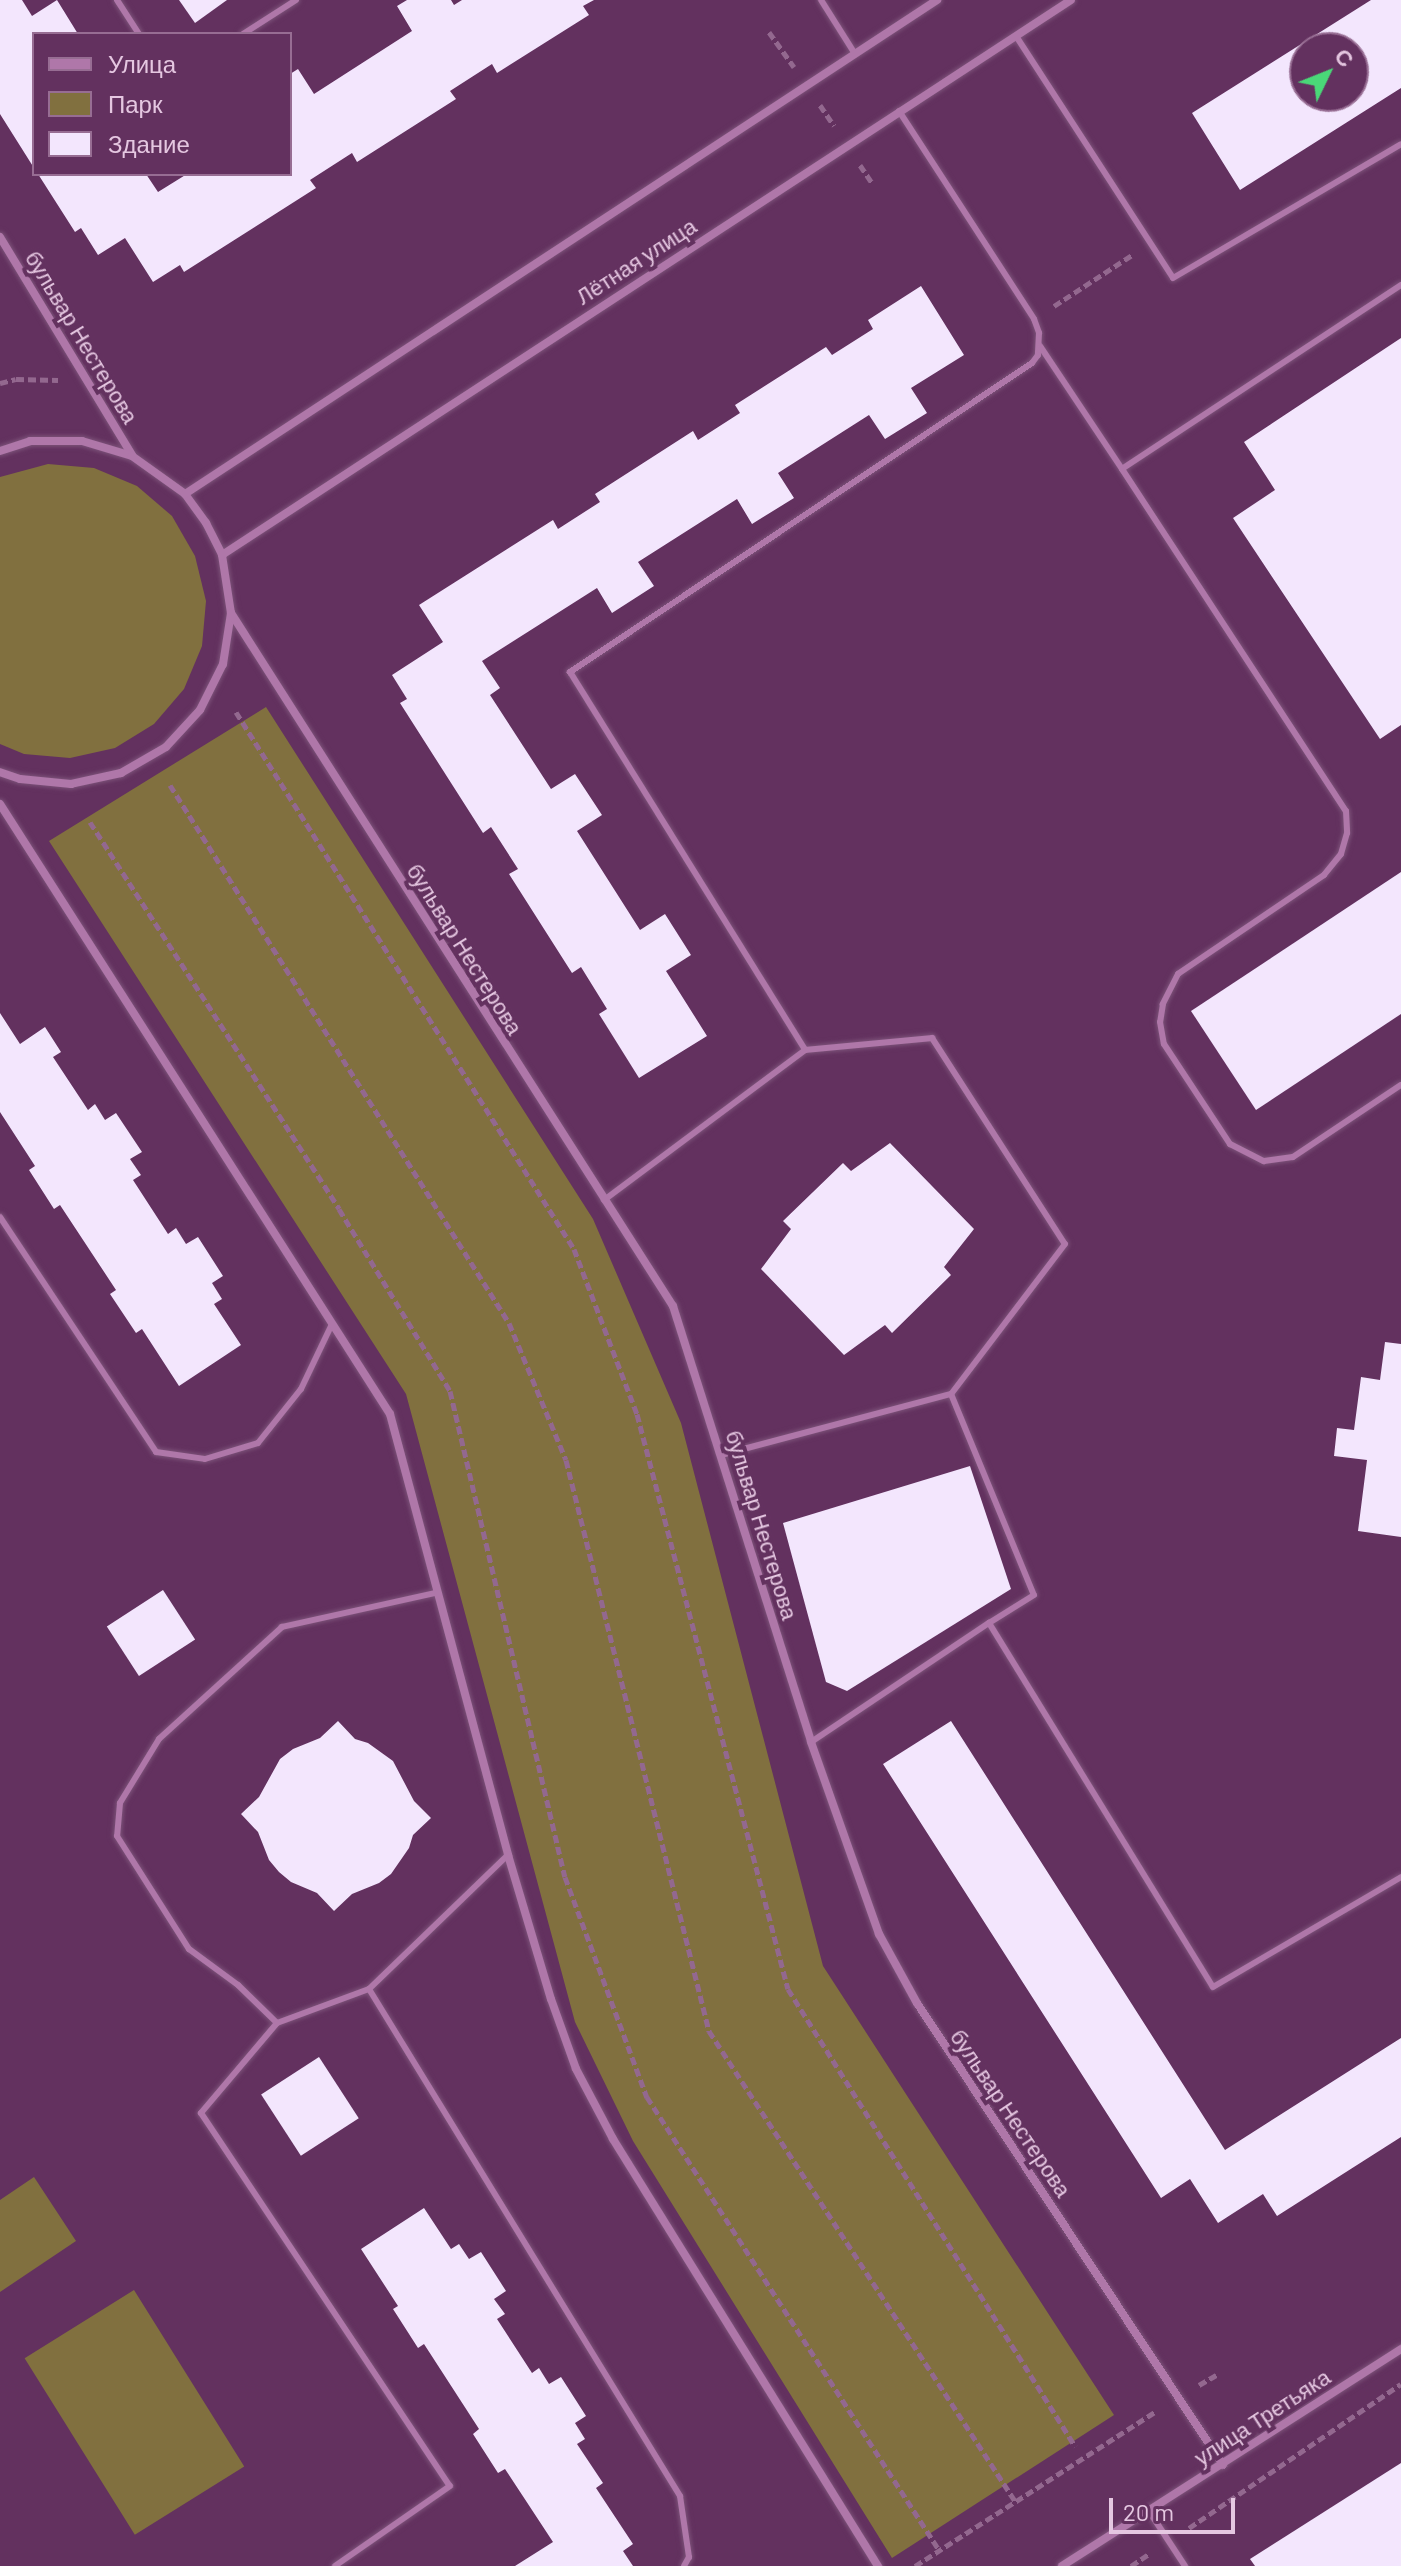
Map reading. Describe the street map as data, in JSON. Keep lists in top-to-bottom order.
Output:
{
  "streets": {
    "street": ["Лётная улица", "бульвар Нестерова", "улица Третьяка"]
  },
  "crossings": [
    ["бульвар Нестерова", "улица Третьяка"]
  ],
  "legend": ["Улица", "Парк", "Здание"],
  "scale_bar": "20 m",
  "north": "top right"
}
